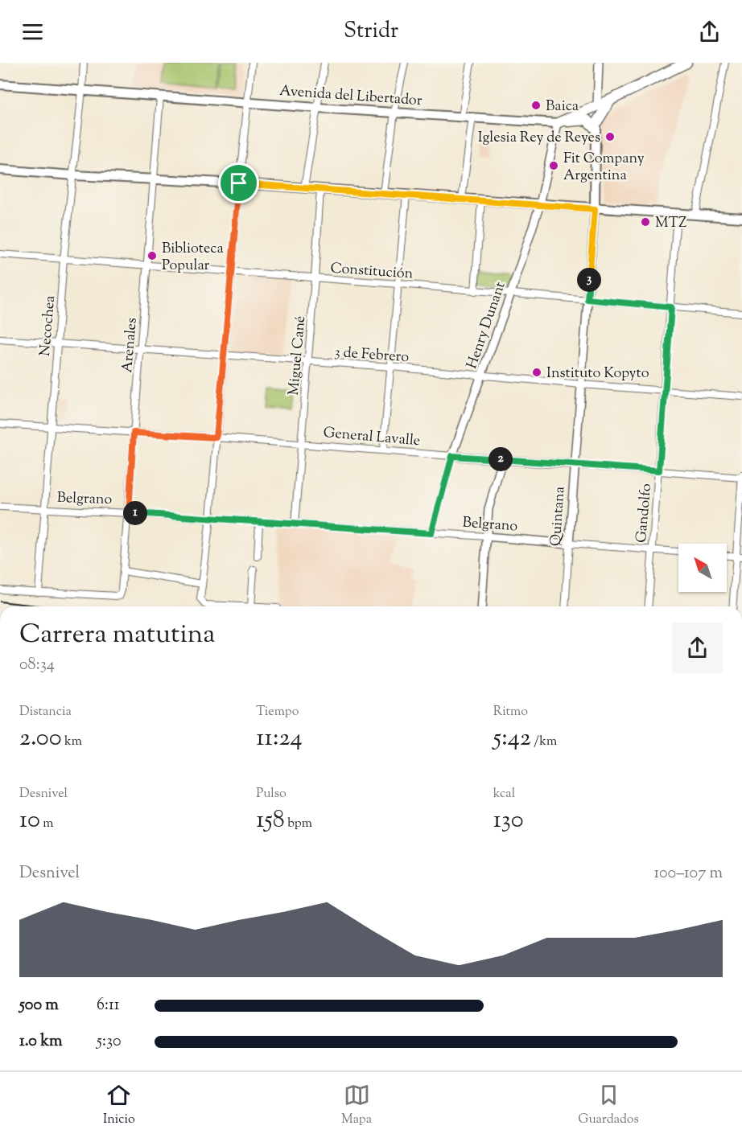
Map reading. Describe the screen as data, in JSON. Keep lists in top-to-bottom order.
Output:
{
  "streets": {
    "main road": ["Avenida del Libertador", "Quintana"],
    "street": [
      "Constitución",
      "Henry Dunant",
      "Necochea",
      "Arenales",
      "3 de Febrero",
      "Miguel Cané",
      "General Lavalle",
      "Belgrano",
      "Gandolfo"
    ]
  },
  "crossings": [
    ["Avenida del Libertador", "Henry Dunant"],
    ["Avenida del Libertador", "Necochea"],
    ["Avenida del Libertador", "Arenales"],
    ["Avenida del Libertador", "Quintana"],
    ["Constitución", "Henry Dunant"],
    ["Constitución", "Necochea"],
    ["Constitución", "Arenales"],
    ["Constitución", "Miguel Cané"],
    ["Constitución", "Gandolfo"],
    ["Constitución", "Quintana"],
    ["Henry Dunant", "3 de Febrero"],
    ["Henry Dunant", "General Lavalle"],
    ["Henry Dunant", "Belgrano"],
    ["Necochea", "Arenales"],
    ["Necochea", "3 de Febrero"],
    ["Necochea", "General Lavalle"],
    ["Necochea", "Belgrano"],
    ["Arenales", "3 de Febrero"],
    ["Arenales", "General Lavalle"],
    ["Arenales", "Belgrano"],
    ["3 de Febrero", "Miguel Cané"],
    ["3 de Febrero", "Gandolfo"],
    ["3 de Febrero", "Quintana"],
    ["Miguel Cané", "General Lavalle"],
    ["Miguel Cané", "Belgrano"],
    ["General Lavalle", "Gandolfo"],
    ["General Lavalle", "Quintana"],
    ["Belgrano", "Gandolfo"],
    ["Belgrano", "Quintana"]
  ],
  "places": [
    "Baica",
    "Iglesia Rey de Reyes",
    "Fit Company Argentina",
    "MTZ",
    "Biblioteca Popular",
    "Instituto Kopyto"
  ],
  "north": "top left",
  "page": {
    "header": "Stridr",
    "pins": ["3", "2", "1"],
    "heading": ["Carrera matutina", "08:34"],
    "stats": [
      ["Distancia", "2.00 km"],
      ["Tiempo", "11:24"],
      ["Ritmo", "5:42 /km"],
      ["Desnivel", "10 m"],
      ["Pulso", "158 bpm"],
      ["kcal", "130"]
    ],
    "chart": ["Desnivel", "100–107 m"],
    "list": [
      {
        "name": "500 m",
        "note": "6:11"
      },
      {
        "name": "1.0 km",
        "note": "5:30"
      }
    ],
    "tabs": ["Inicio", "Mapa", "Guardados"]
  }
}
